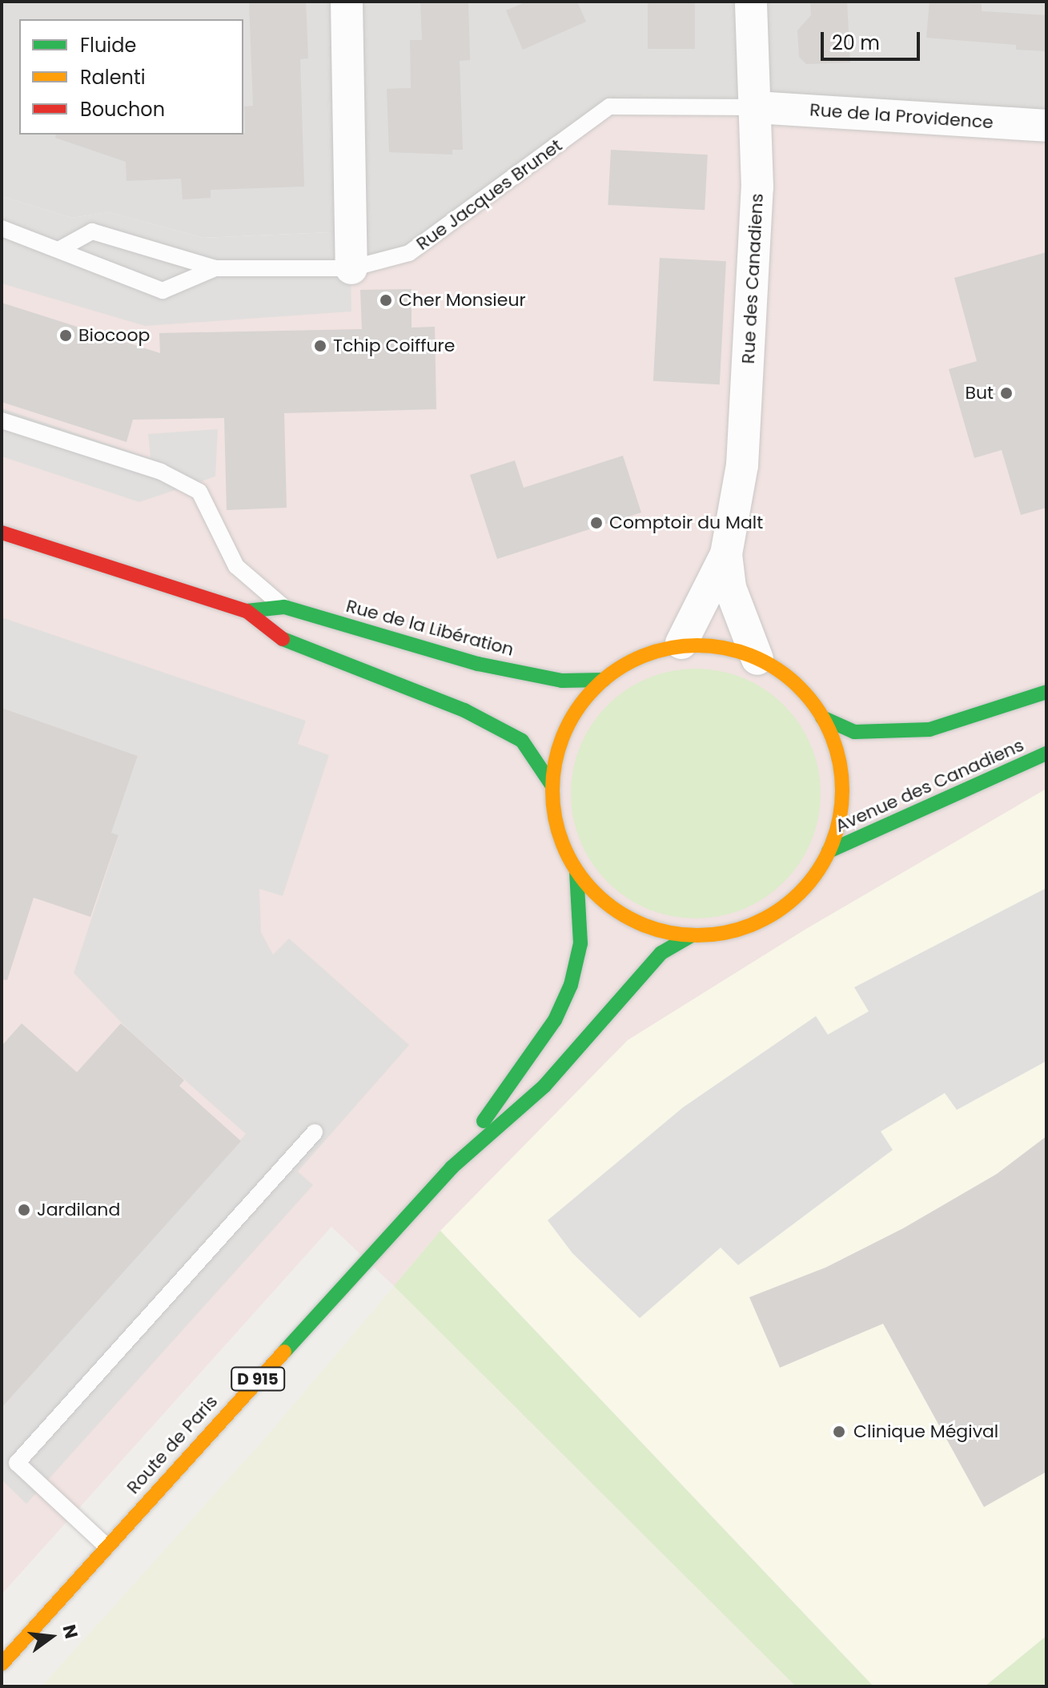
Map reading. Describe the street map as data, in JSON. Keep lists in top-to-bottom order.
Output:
{
  "streets": {
    "main road": [
      "Rue de la Libération",
      "Avenue des Canadiens",
      "D 915",
      "Route de Paris"
    ],
    "street": ["Rue de la Providence", "Rue des Canadiens"],
    "lane": ["Rue Jacques Brunet"]
  },
  "crossings": [
    ["Rue de la Providence", "Rue Jacques Brunet"],
    ["Rue de la Providence", "Rue des Canadiens"],
    ["Rue Jacques Brunet", "Rue des Canadiens"],
    ["D 915", "Route de Paris"]
  ],
  "places": [
    "Cher Monsieur",
    "Biocoop",
    "Tchip Coiffure",
    "But",
    "Comptoir du Malt",
    "Jardiland",
    "Clinique Mégival"
  ],
  "legend": ["Fluide", "Ralenti", "Bouchon"],
  "scale_bar": "20 m",
  "north": "right"
}
